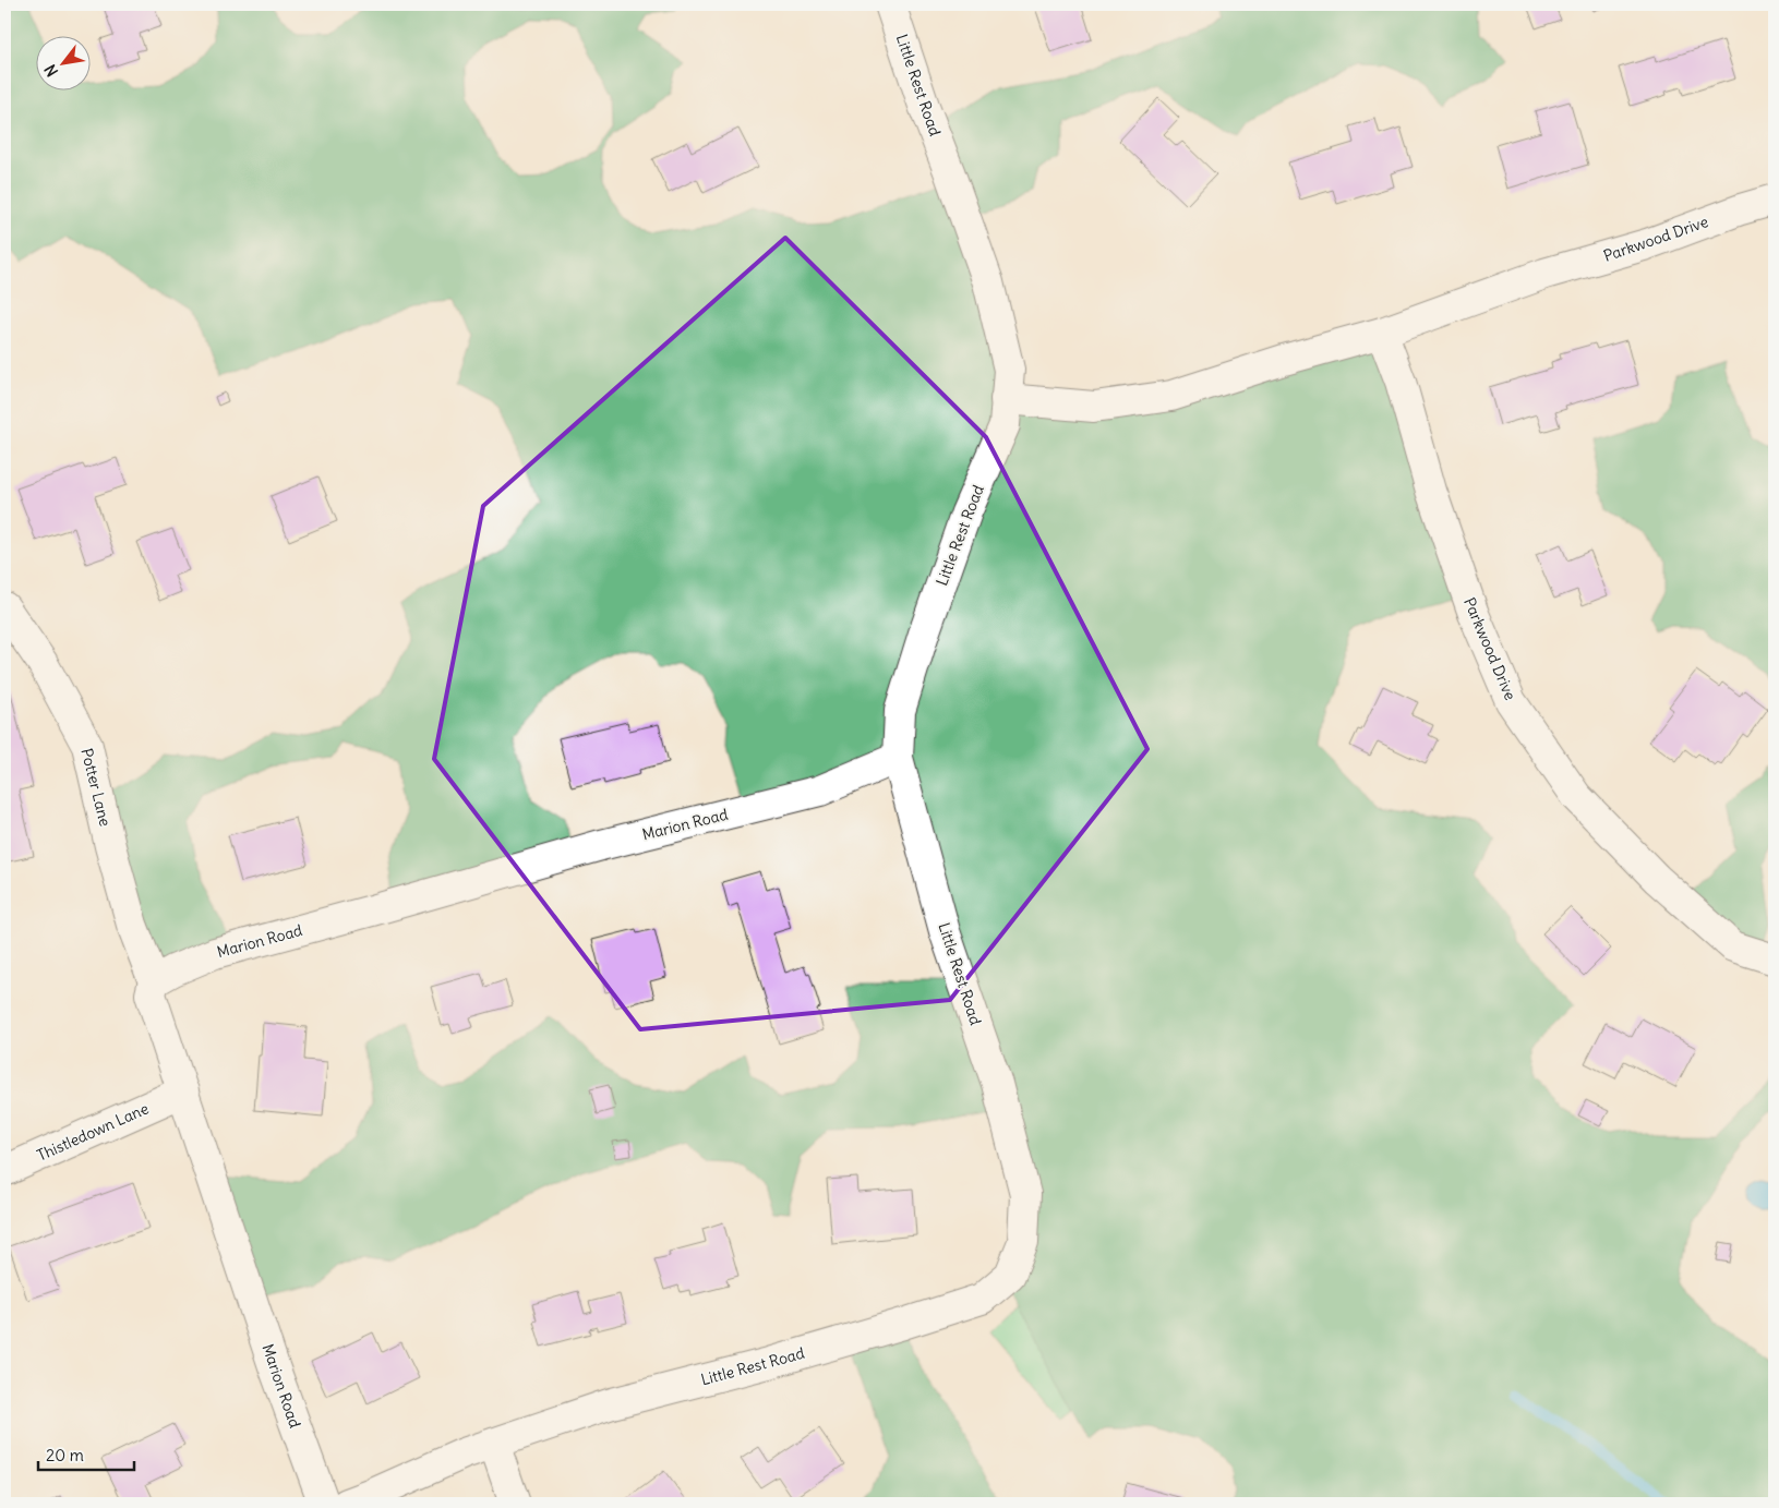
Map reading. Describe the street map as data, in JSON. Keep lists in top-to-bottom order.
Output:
{
  "streets": {
    "street": [
      "Little Rest Road",
      "Parkwood Drive",
      "Potter Lane",
      "Marion Road",
      "Thistledown Lane"
    ]
  },
  "crossings": [
    ["Little Rest Road", "Parkwood Drive"],
    ["Little Rest Road", "Marion Road"],
    ["Potter Lane", "Marion Road"],
    ["Marion Road", "Thistledown Lane"]
  ],
  "scale_bar": "20 m",
  "north": "bottom left"
}
